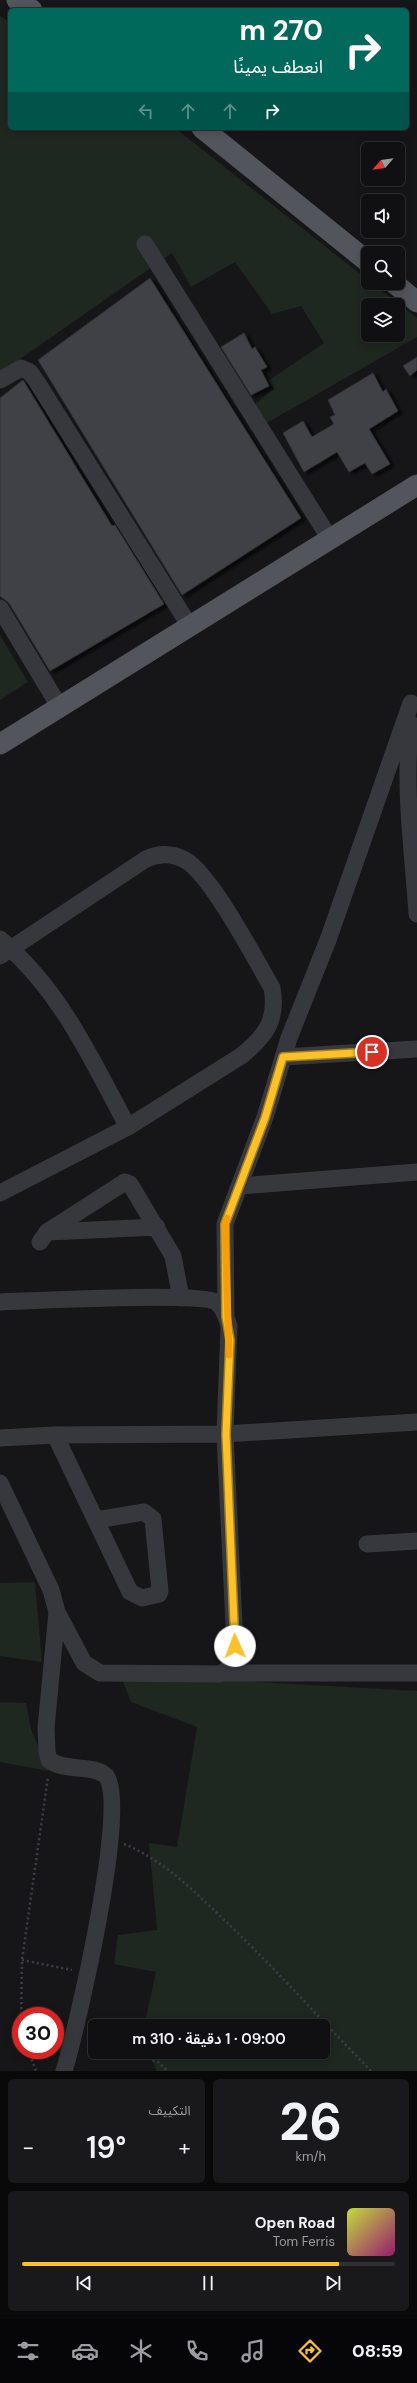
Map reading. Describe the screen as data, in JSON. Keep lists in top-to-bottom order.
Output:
{
  "north": "bottom left",
  "page": {
    "turn": ["270 m", "انعطف يمينًا"],
    "limit": "30",
    "trip": "09:00 · 1 دقيقة · 310 m",
    "tile": [
      ["26", "km/h"],
      "التكييف"
    ],
    "heat": ["−", "19°", "+"],
    "song": ["Open Road", "Tom Ferris"],
    "tabs": "08:59"
  }
}
